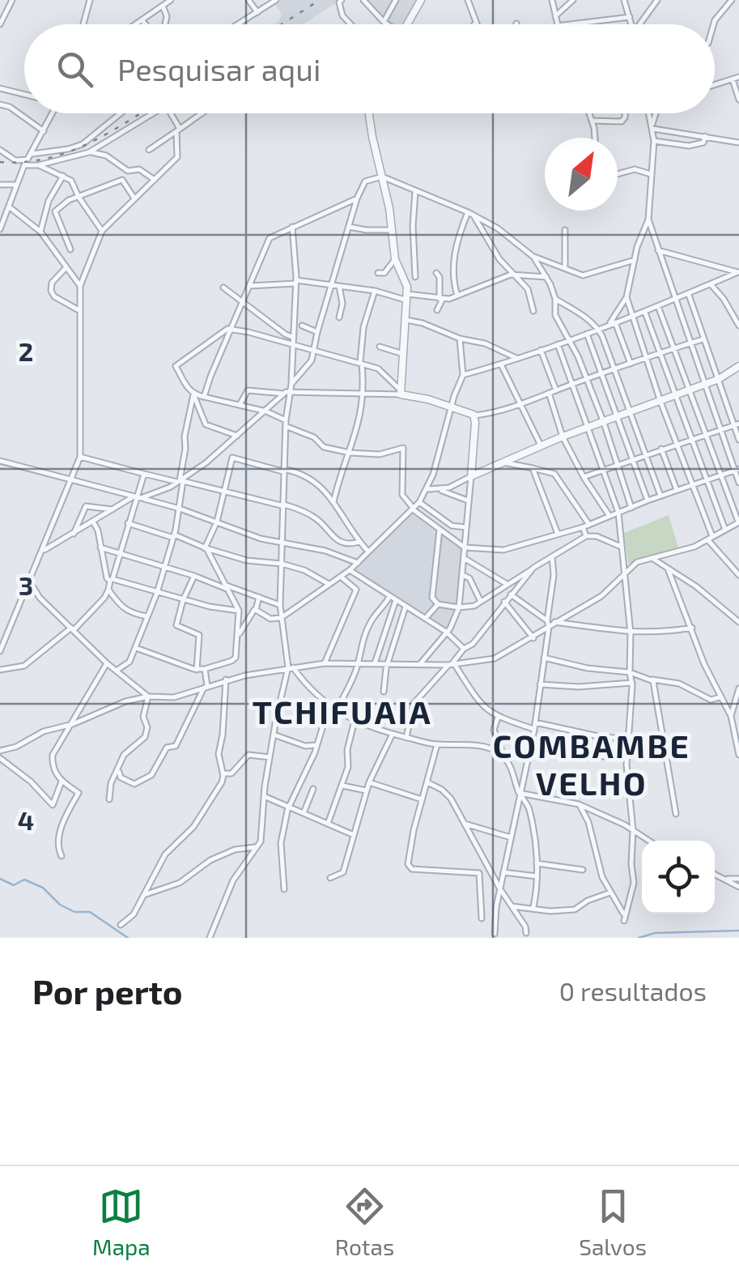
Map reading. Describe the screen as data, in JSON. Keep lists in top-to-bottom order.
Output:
{
  "districts": ["TCHIFUAIA", "COMBAMBE VELHO"],
  "north": "top right",
  "page": {
    "search": "Pesquisar aqui",
    "heading": ["Por perto", "0 resultados"],
    "nav": ["Mapa", "Rotas", "Salvos"]
  },
  "grid": {
    "rows": ["2", "3", "4"]
  }
}
